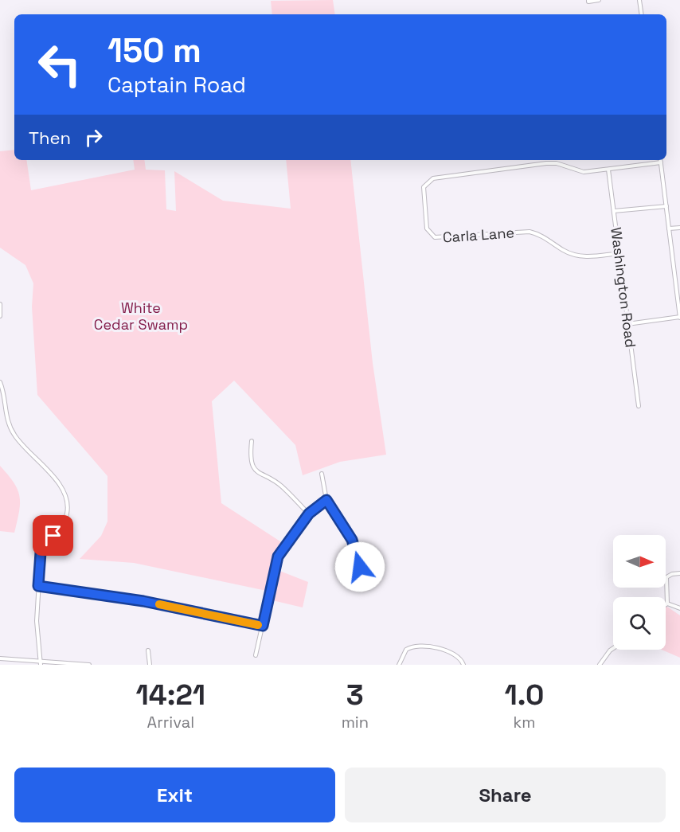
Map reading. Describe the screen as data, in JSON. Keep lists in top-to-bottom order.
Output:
{
  "streets": {
    "street": ["Carla Lane", "Washington Road"]
  },
  "crossings": [
    ["Carla Lane", "Washington Road"]
  ],
  "parks": ["White Cedar Swamp"],
  "north": "right",
  "page": {
    "turn": ["150 m", "Captain Road"],
    "then": "Then",
    "eta": [
      "14:21",
      "Arrival",
      "3",
      "min",
      "1.0",
      "km"
    ],
    "buttons": ["Exit", "Share"]
  }
}
